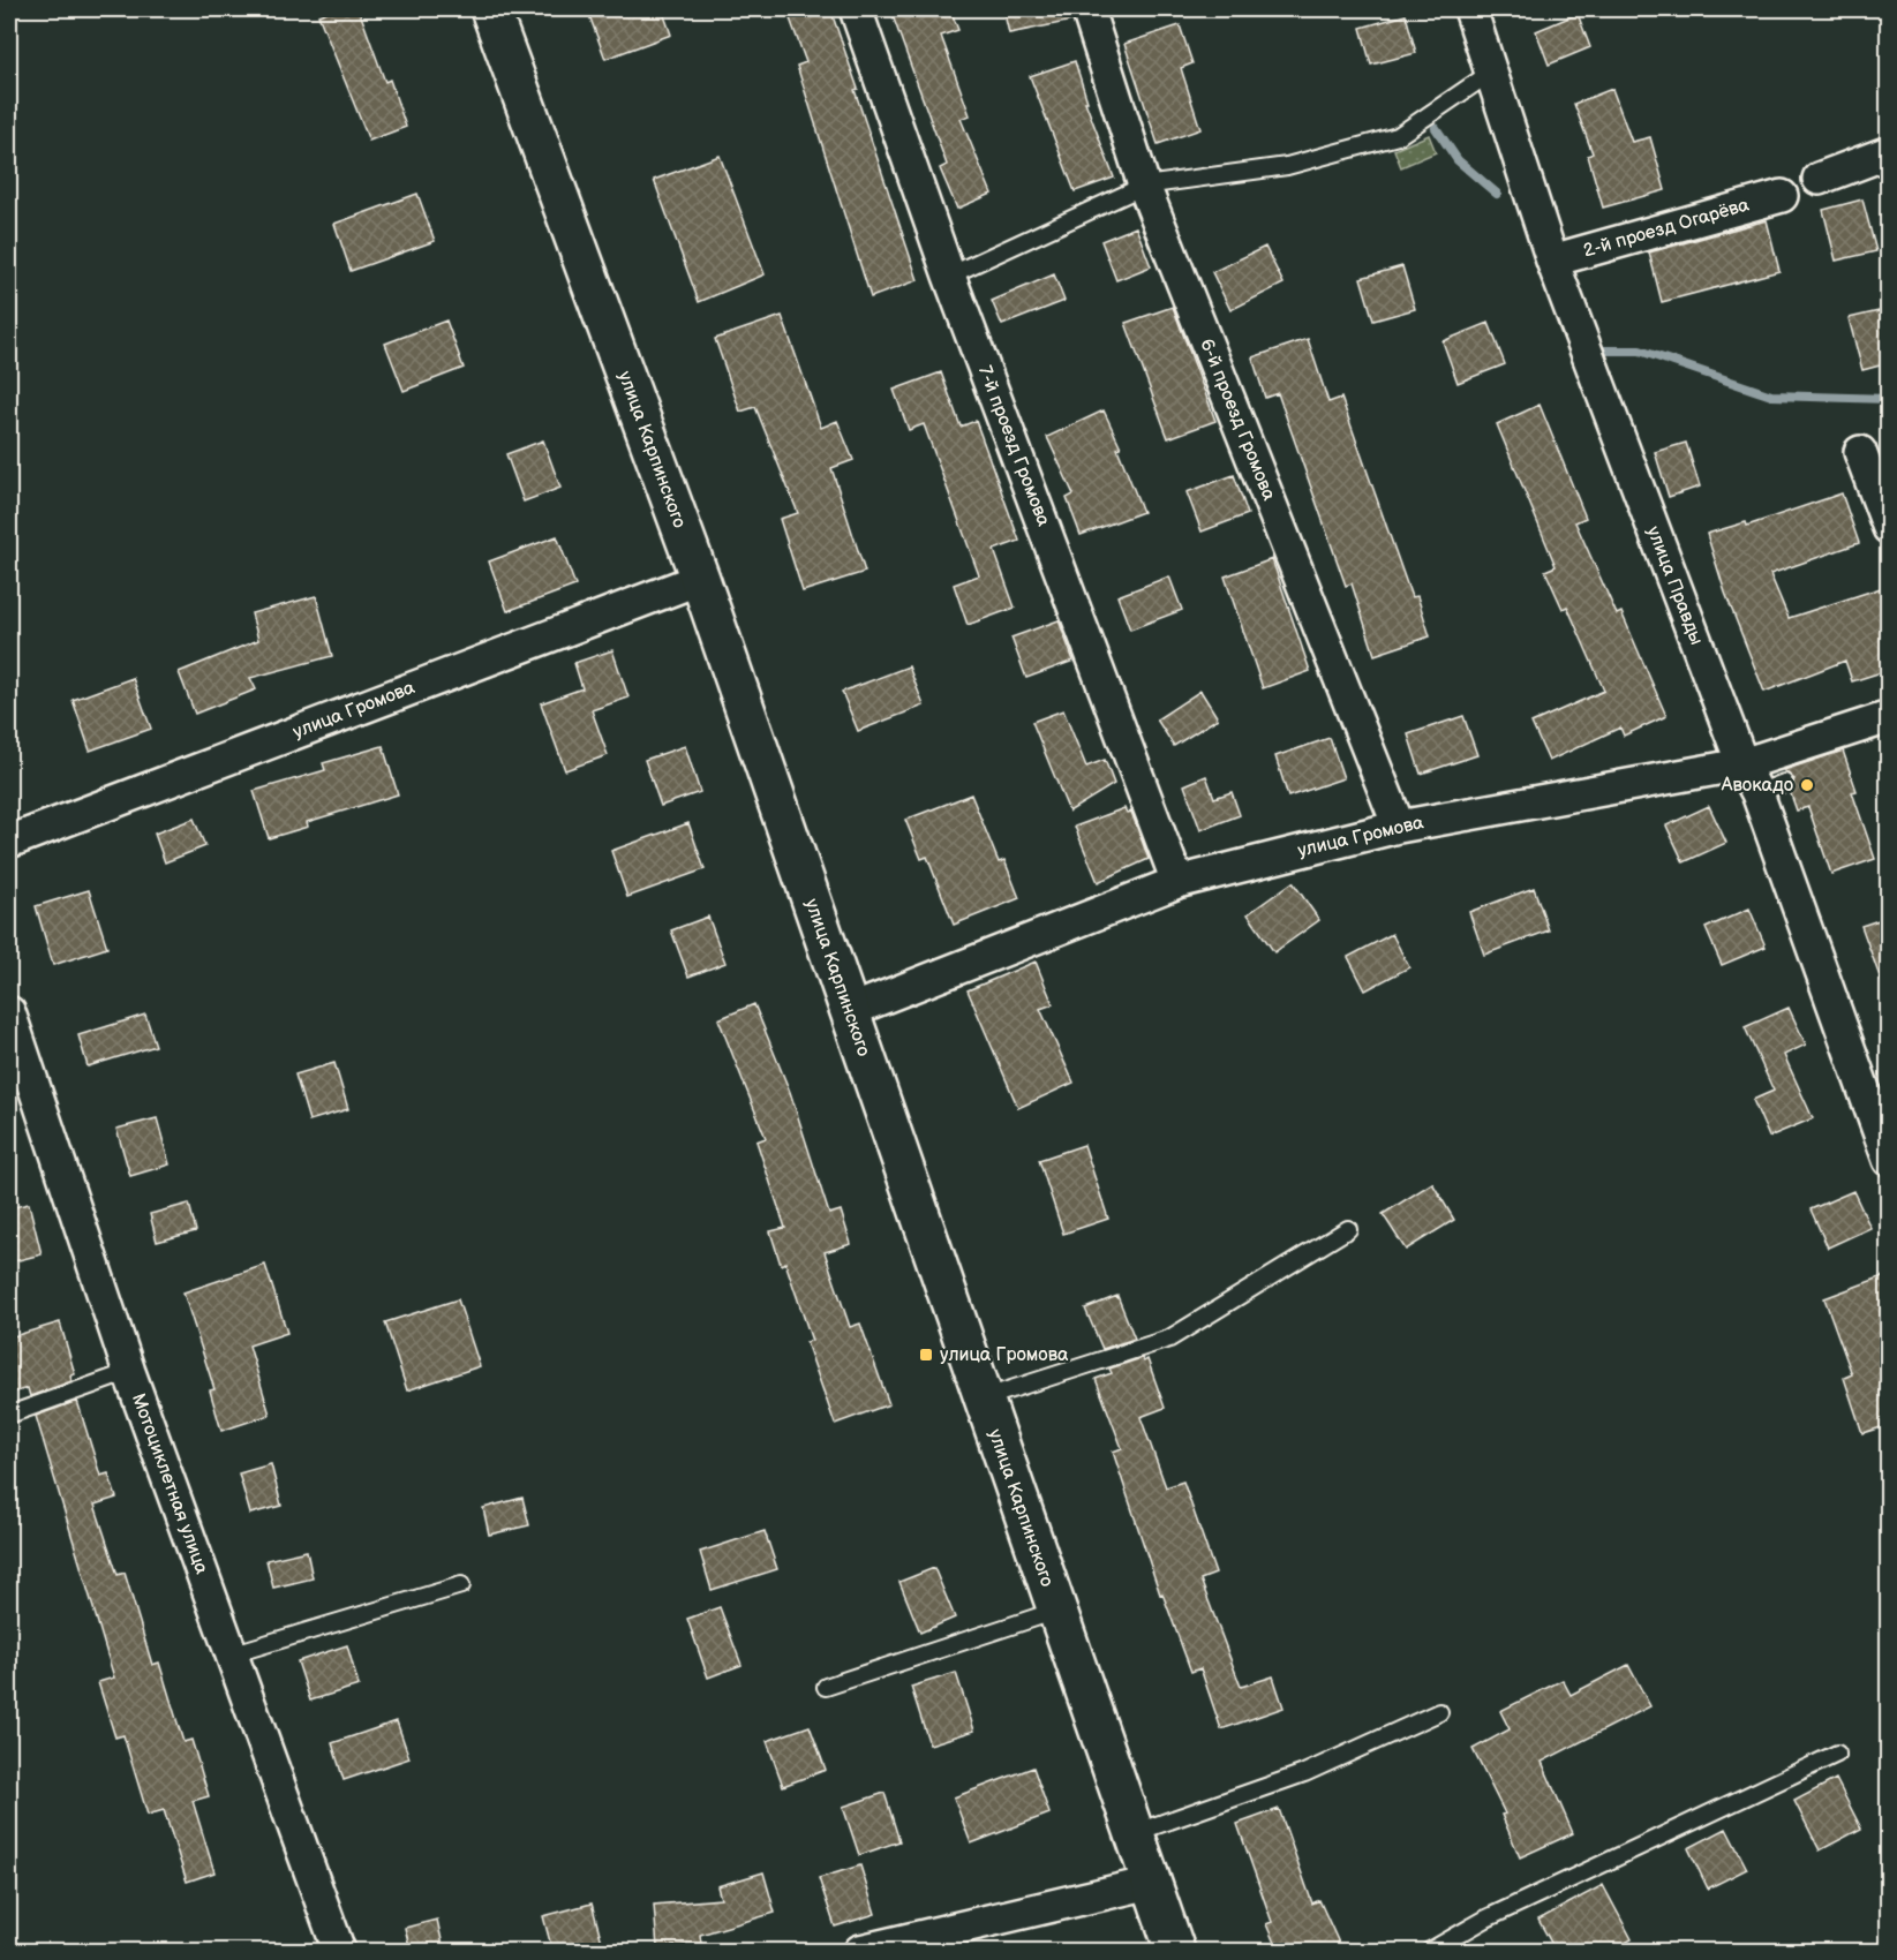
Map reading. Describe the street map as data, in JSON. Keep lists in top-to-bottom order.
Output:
{
  "streets": {
    "main road": ["улица Карпинского"],
    "street": [
      "2-й проезд Огарёва",
      "6-й проезд Громова",
      "7-й проезд Громова",
      "улица Правды",
      "улица Громова",
      "Мотоциклетная улица"
    ]
  },
  "crossings": [
    ["2-й проезд Огарёва", "улица Правды"],
    ["6-й проезд Громова", "улица Громова"],
    ["7-й проезд Громова", "улица Громова"],
    ["улица Карпинского", "улица Громова"],
    ["улица Правды", "улица Громова"]
  ],
  "places": {
    "other": ["Авокадо"],
    "transit": ["улица Громова"]
  }
}
